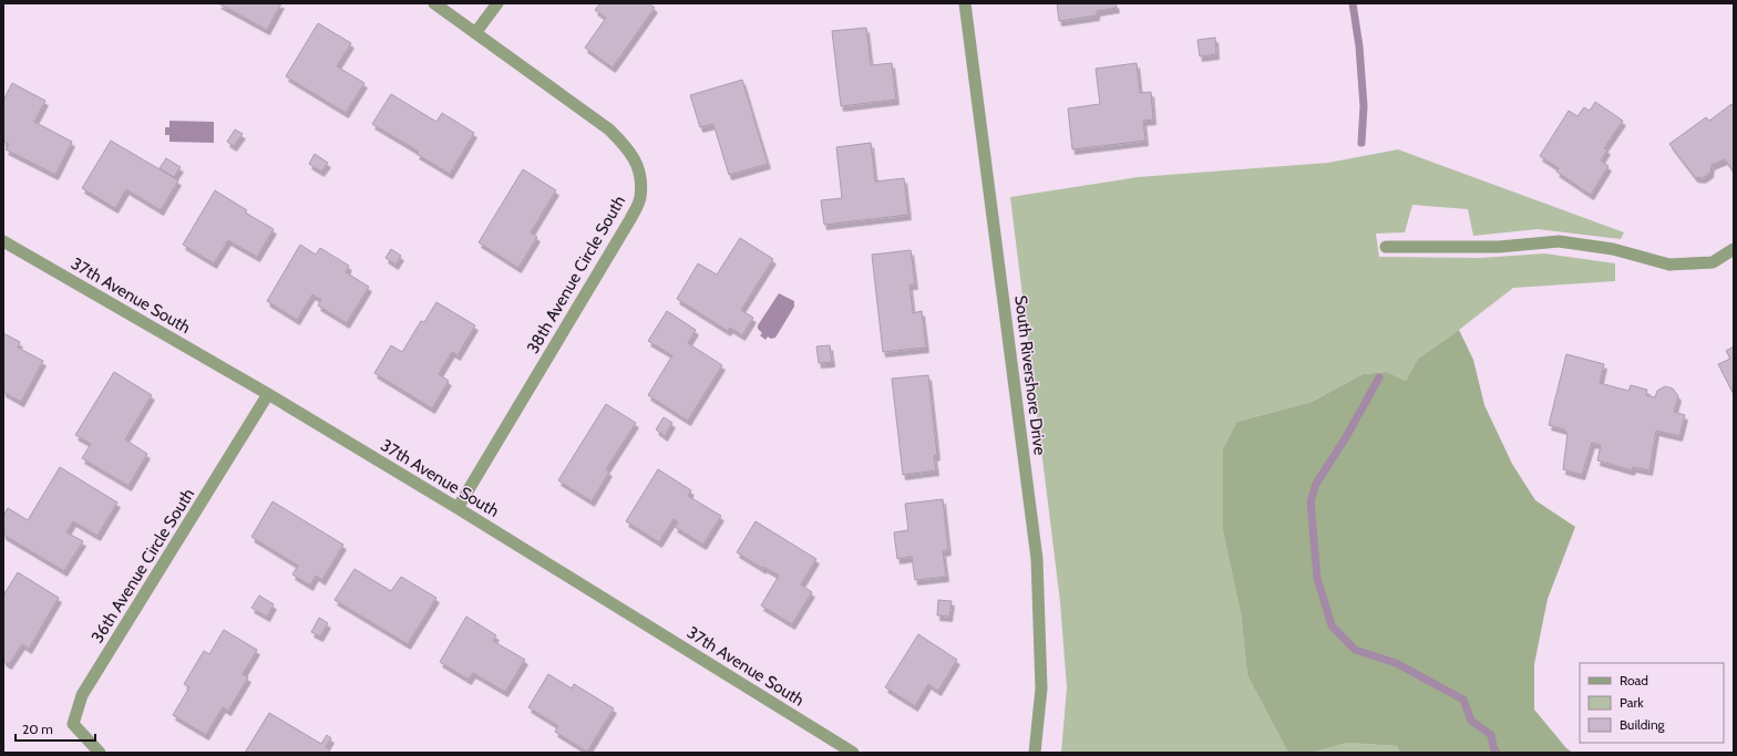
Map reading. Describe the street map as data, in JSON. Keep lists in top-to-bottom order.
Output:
{
  "streets": {
    "street": [
      "38th Avenue Circle South",
      "37th Avenue South",
      "South Rivershore Drive",
      "36th Avenue Circle South"
    ]
  },
  "crossings": [
    ["38th Avenue Circle South", "37th Avenue South"],
    ["37th Avenue South", "36th Avenue Circle South"]
  ],
  "legend": ["Road", "Park", "Building"],
  "scale_bar": "20 m"
}
